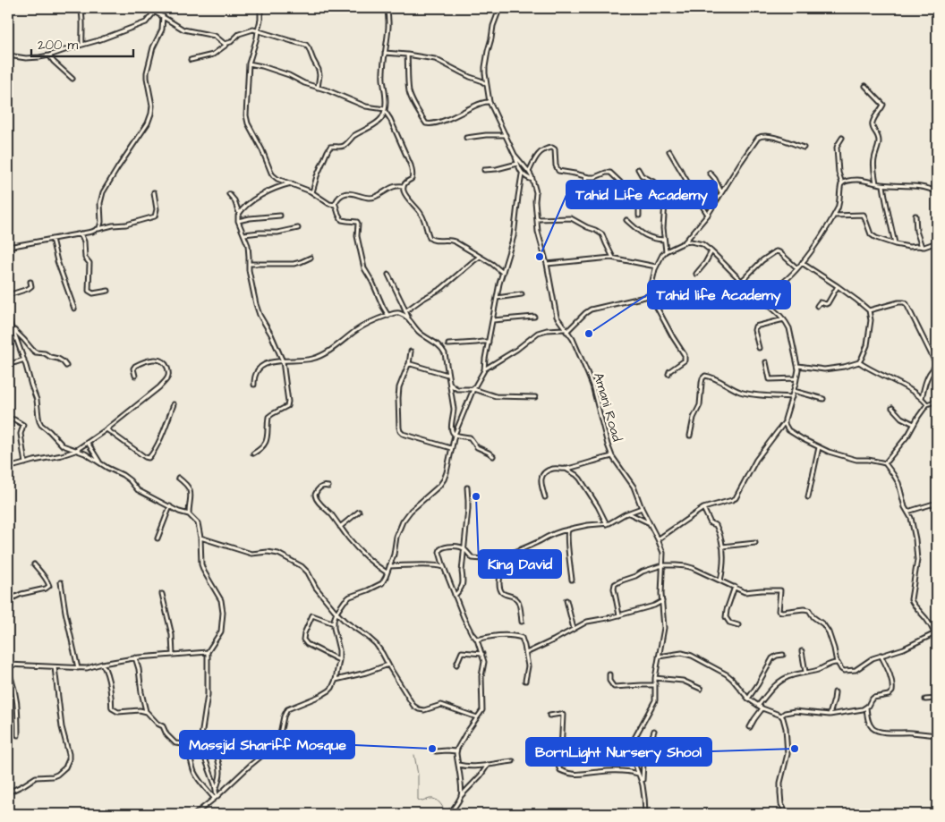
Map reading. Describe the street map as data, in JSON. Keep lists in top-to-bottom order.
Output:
{
  "streets": {
    "street": ["Amani Road"]
  },
  "places": [
    "Tahid Life Academy",
    "Tahid life Academy",
    "King David",
    "Massjid Shariff Mosque",
    "BornLight Nursery Shool"
  ],
  "scale_bar": "200 m"
}
